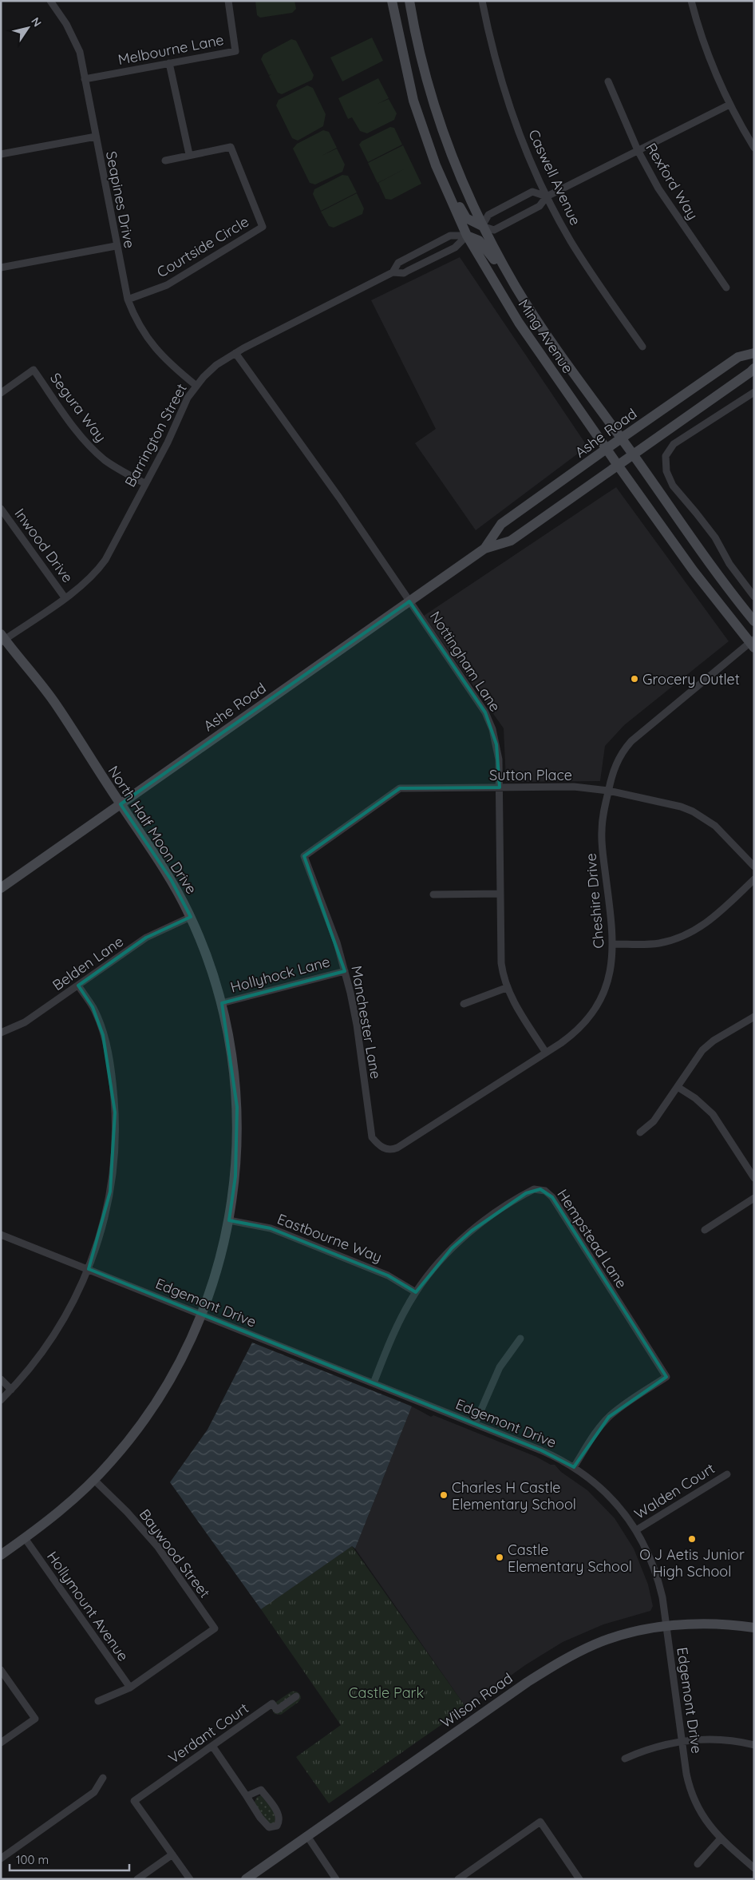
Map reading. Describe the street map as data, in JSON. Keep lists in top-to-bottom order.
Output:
{
  "streets": {
    "street": [
      "Melbourne Lane",
      "Caswell Avenue",
      "Rexford Way",
      "Seapines Drive",
      "Courtside Circle",
      "Ming Avenue",
      "Segura Way",
      "Ashe Road",
      "Barrington Street",
      "Inwood Drive",
      "Nottingham Lane",
      "Sutton Place",
      "North Half Moon Drive",
      "Cheshire Drive",
      "Belden Lane",
      "Hollyhock Lane",
      "Manchester Lane",
      "Eastbourne Way",
      "Hempstead Lane",
      "Edgemont Drive",
      "Walden Court",
      "Baywood Street",
      "Hollymount Avenue",
      "Wilson Road",
      "Verdant Court"
    ]
  },
  "crossings": [
    ["Melbourne Lane", "Seapines Drive"],
    ["Seapines Drive", "Courtside Circle"],
    ["Seapines Drive", "Barrington Street"],
    ["Ming Avenue", "Ashe Road"],
    ["Ming Avenue", "Barrington Street"],
    ["Ming Avenue", "Cheshire Drive"],
    ["Segura Way", "Barrington Street"],
    ["Ashe Road", "Nottingham Lane"],
    ["Ashe Road", "North Half Moon Drive"],
    ["Barrington Street", "Inwood Drive"],
    ["Barrington Street", "Nottingham Lane"],
    ["Barrington Street", "North Half Moon Drive"],
    ["Nottingham Lane", "Sutton Place"],
    ["Nottingham Lane", "Cheshire Drive"],
    ["Sutton Place", "Cheshire Drive"],
    ["Sutton Place", "Manchester Lane"],
    ["North Half Moon Drive", "Belden Lane"],
    ["North Half Moon Drive", "Hollyhock Lane"],
    ["North Half Moon Drive", "Eastbourne Way"],
    ["North Half Moon Drive", "Edgemont Drive"],
    ["North Half Moon Drive", "Baywood Street"],
    ["North Half Moon Drive", "Hollymount Avenue"],
    ["Cheshire Drive", "Manchester Lane"],
    ["Hollyhock Lane", "Manchester Lane"],
    ["Eastbourne Way", "Hempstead Lane"],
    ["Hempstead Lane", "Edgemont Drive"],
    ["Edgemont Drive", "Walden Court"],
    ["Edgemont Drive", "Wilson Road"],
    ["Baywood Street", "Hollymount Avenue"]
  ],
  "parks": ["Castle Park"],
  "places": [
    "Grocery Outlet",
    "Charles H Castle Elementary School",
    "O J Aetis Junior High School",
    "Castle Elementary School"
  ],
  "scale_bar": "100 m",
  "north": "top right"
}
